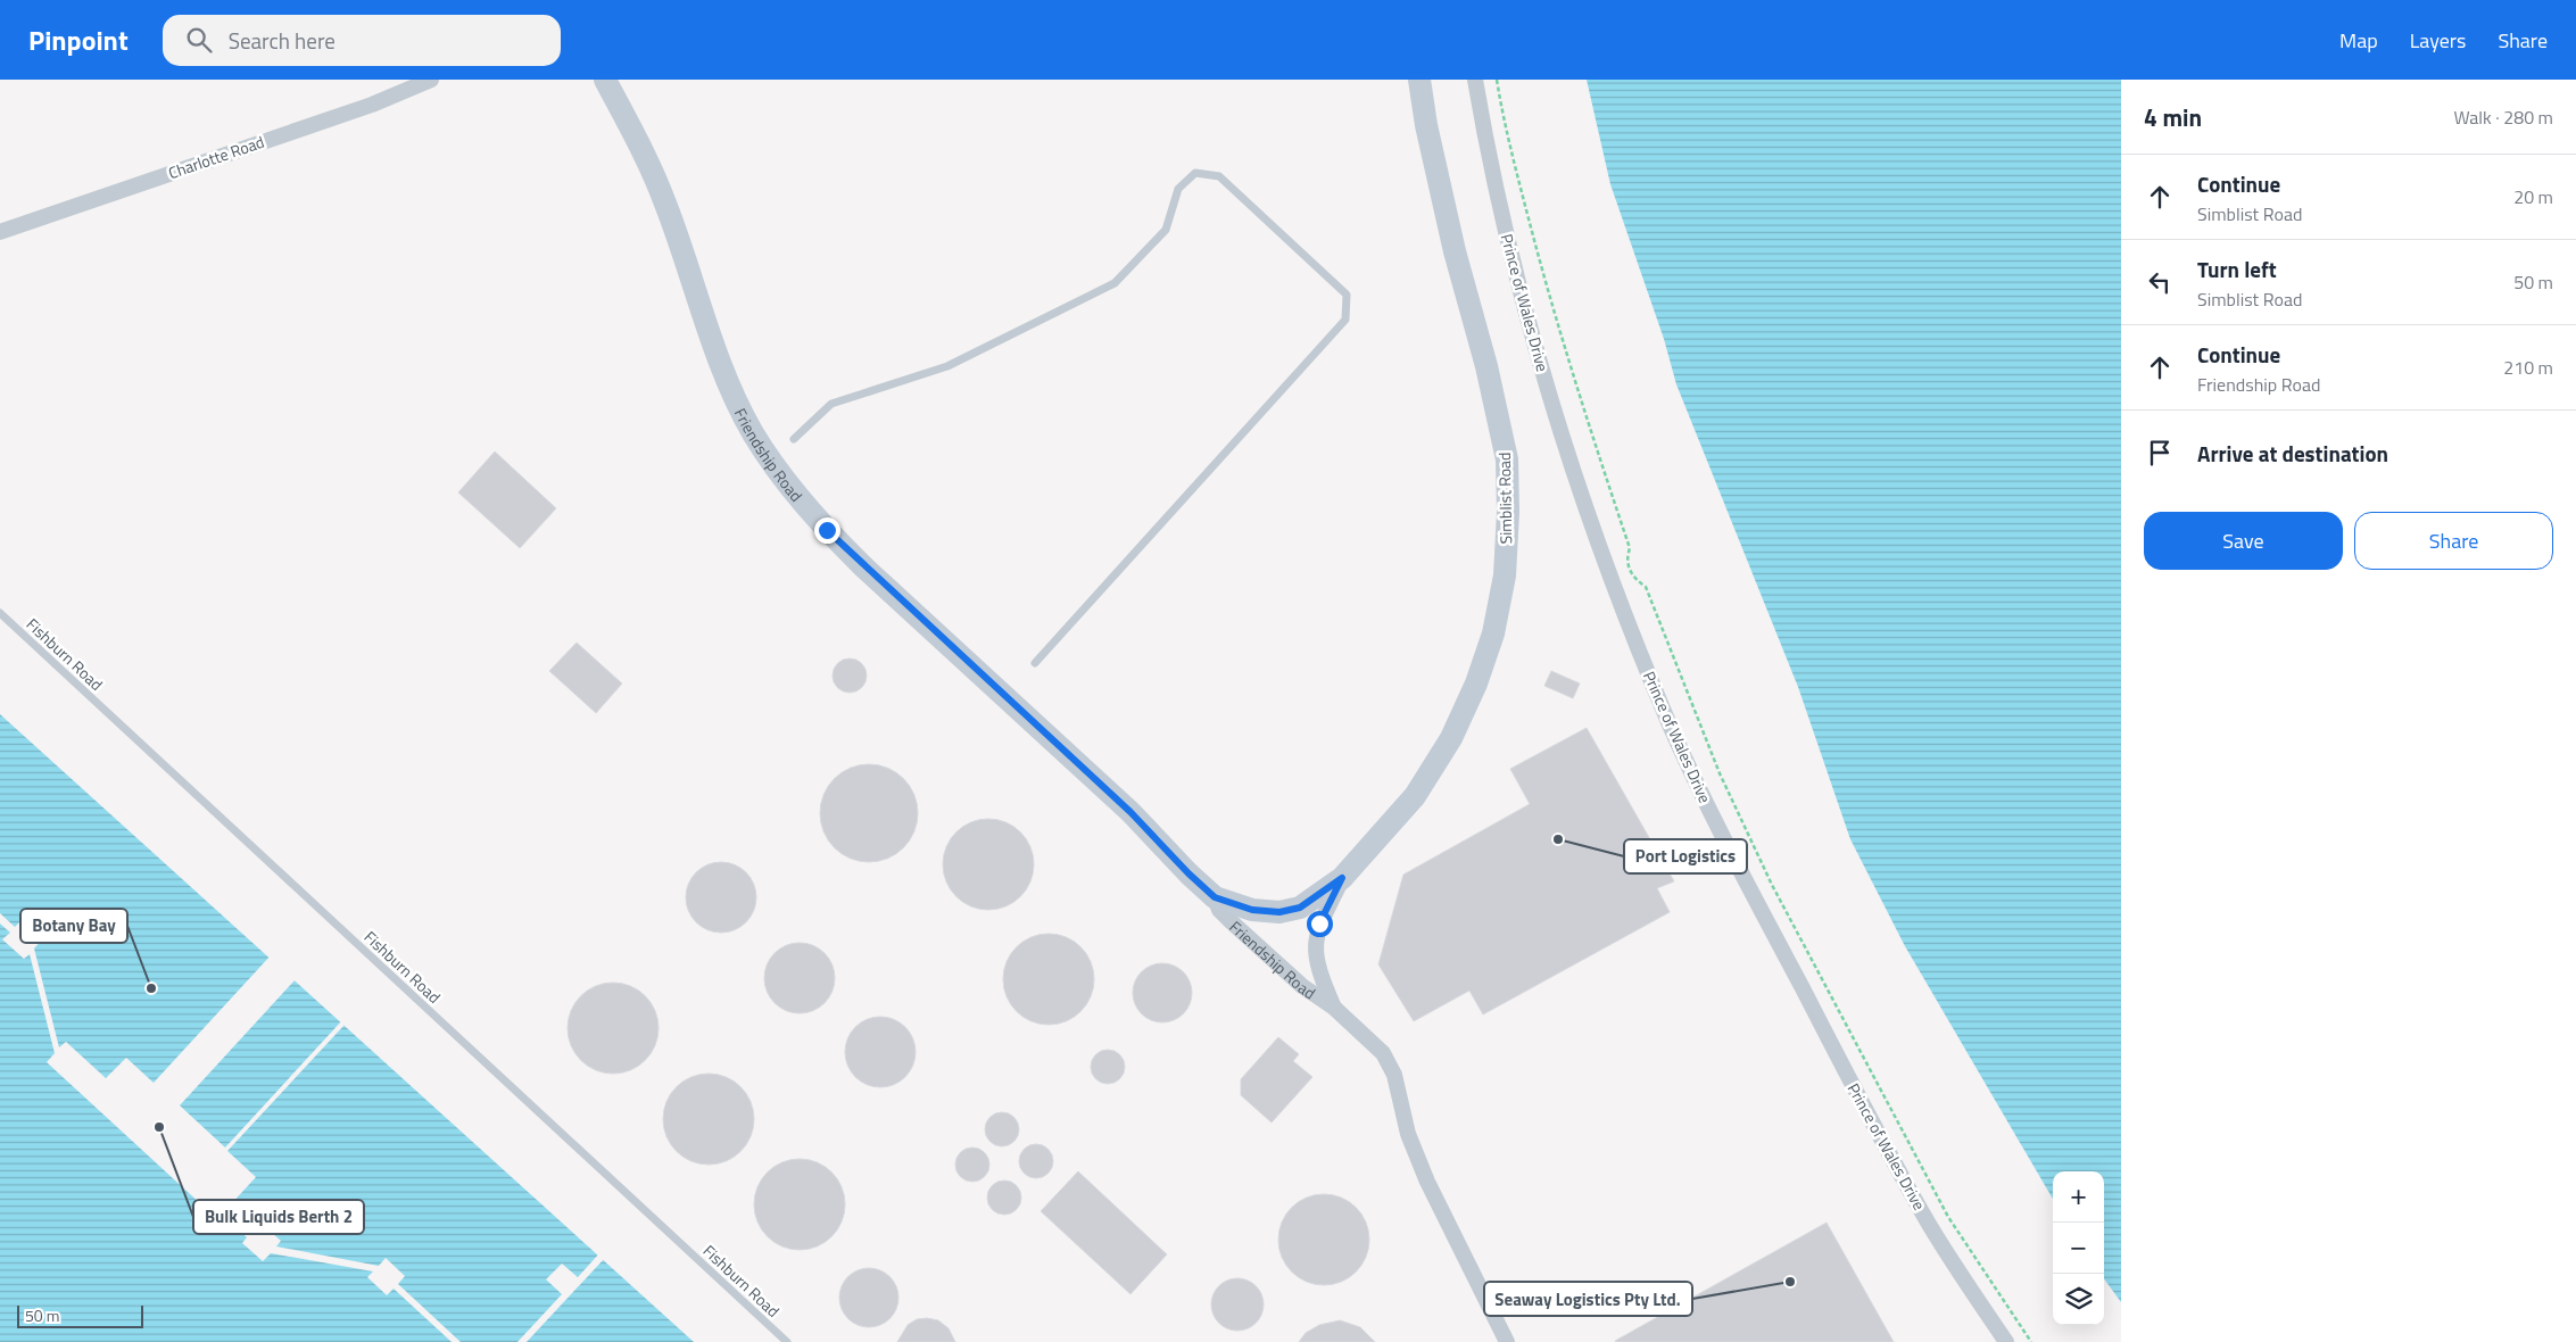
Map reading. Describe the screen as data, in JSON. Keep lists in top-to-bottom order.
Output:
{
  "streets": {
    "street": [
      "Charlotte Road",
      "Prince of Wales Drive",
      "Friendship Road",
      "Simblist Road"
    ],
    "lane": ["Fishburn Road"]
  },
  "crossings": [
    ["Friendship Road", "Simblist Road"]
  ],
  "places": [
    "Port Logistics",
    "Botany Bay",
    "Bulk Liquids Berth 2",
    "Seaway Logistics Pty Ltd."
  ],
  "scale_bar": "50 m",
  "page": {
    "header": "Pinpoint",
    "search": "Search here",
    "nav": ["Map", "Layers", "Share"],
    "heading": ["4 min", "Walk · 280 m"],
    "list": [
      ["Continue", "Simblist Road", "20 m"],
      ["Turn left", "Simblist Road", "50 m"],
      ["Continue", "Friendship Road", "210 m"],
      "Arrive at destination"
    ],
    "buttons": ["Save", "Share"],
    "map_buttons": ["+", "−"],
    "scale": "50 m"
  }
}
